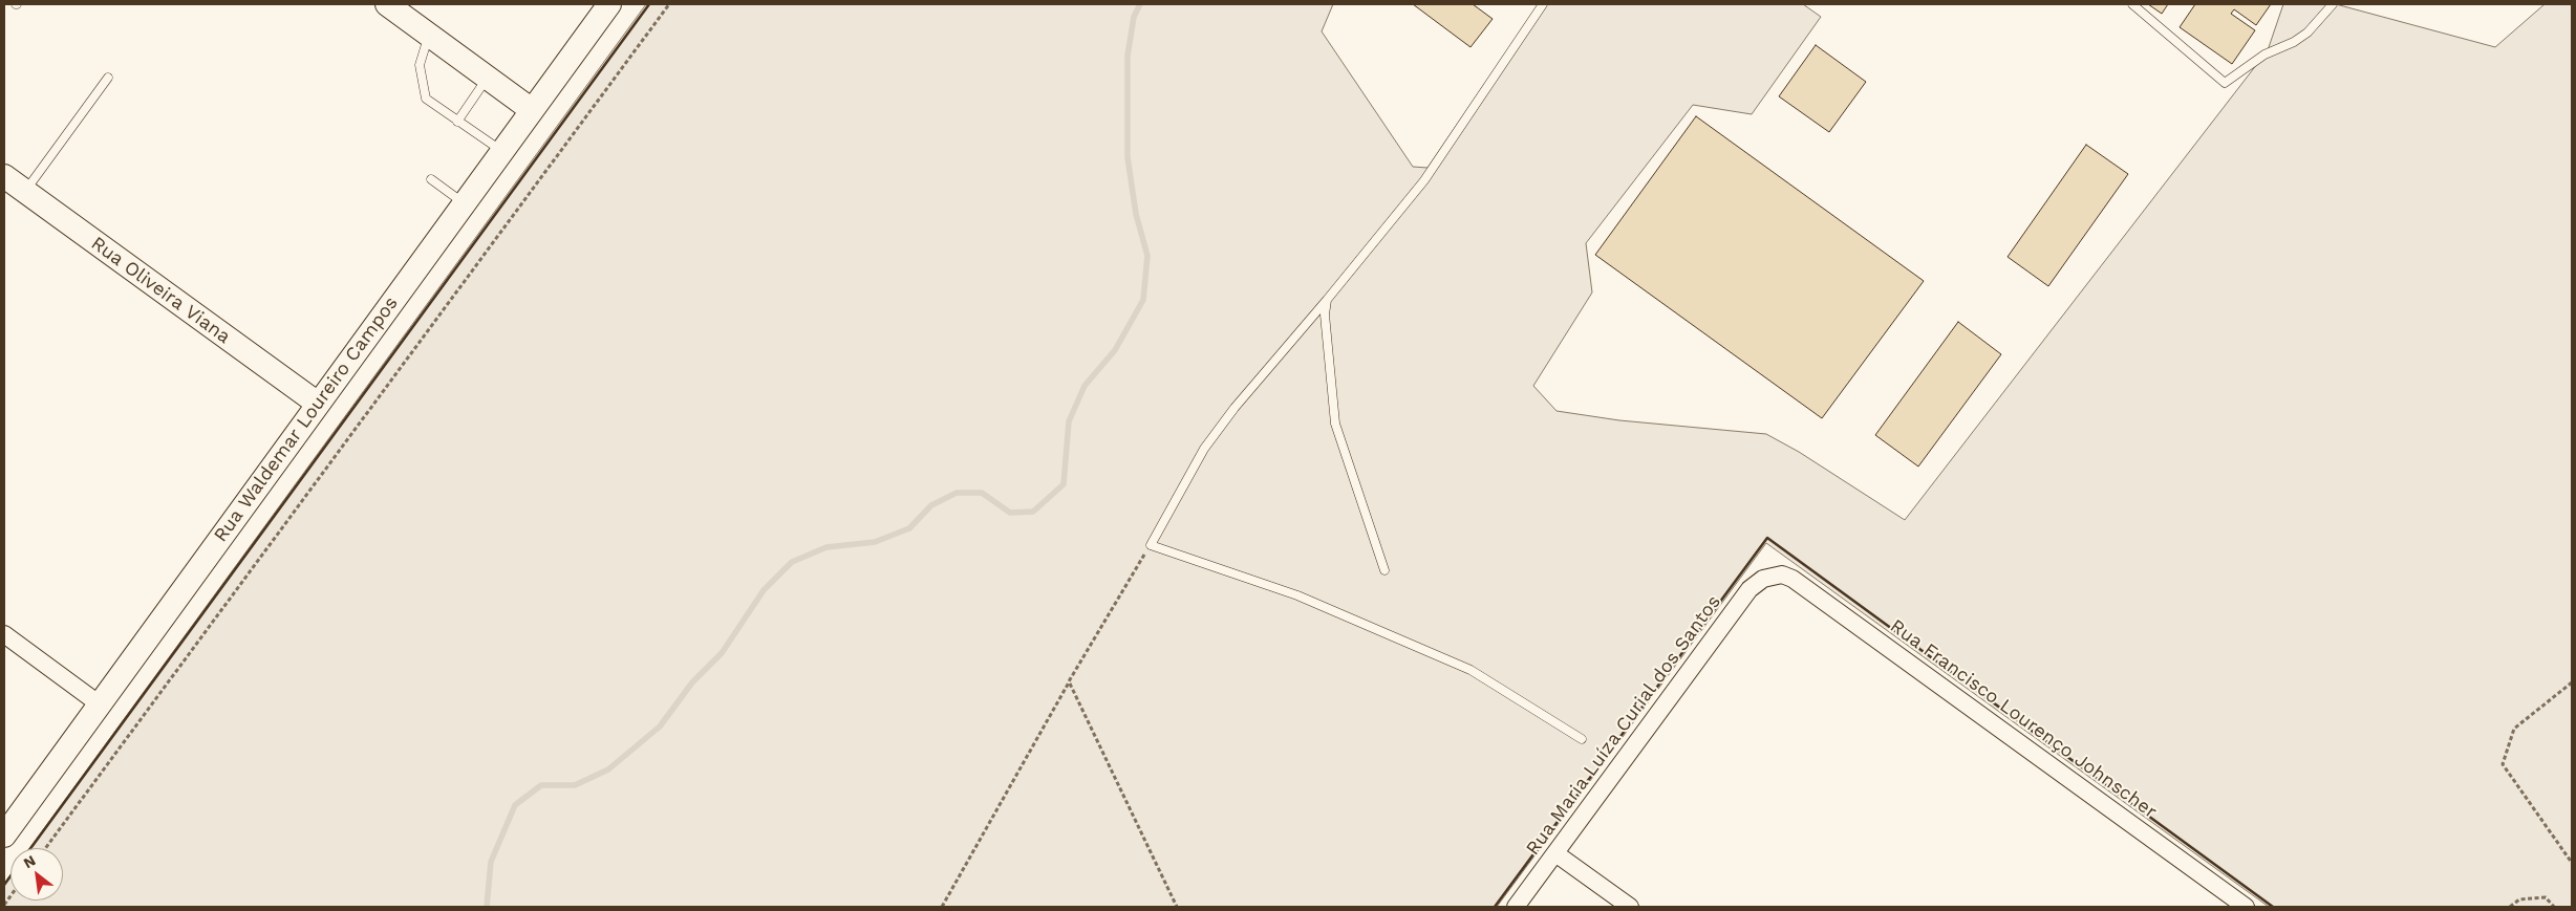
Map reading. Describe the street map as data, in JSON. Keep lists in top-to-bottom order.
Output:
{
  "streets": {
    "main road": ["Rua Oliveira Viana", "Rua Waldemar Loureiro Campos"],
    "street": ["Rua Francisco Lourenço Johnscher", "Rua Maria Luíza Curial dos Santos"]
  },
  "crossings": [
    ["Rua Oliveira Viana", "Rua Waldemar Loureiro Campos"],
    ["Rua Francisco Lourenço Johnscher", "Rua Maria Luíza Curial dos Santos"]
  ],
  "north": "top left"
}
